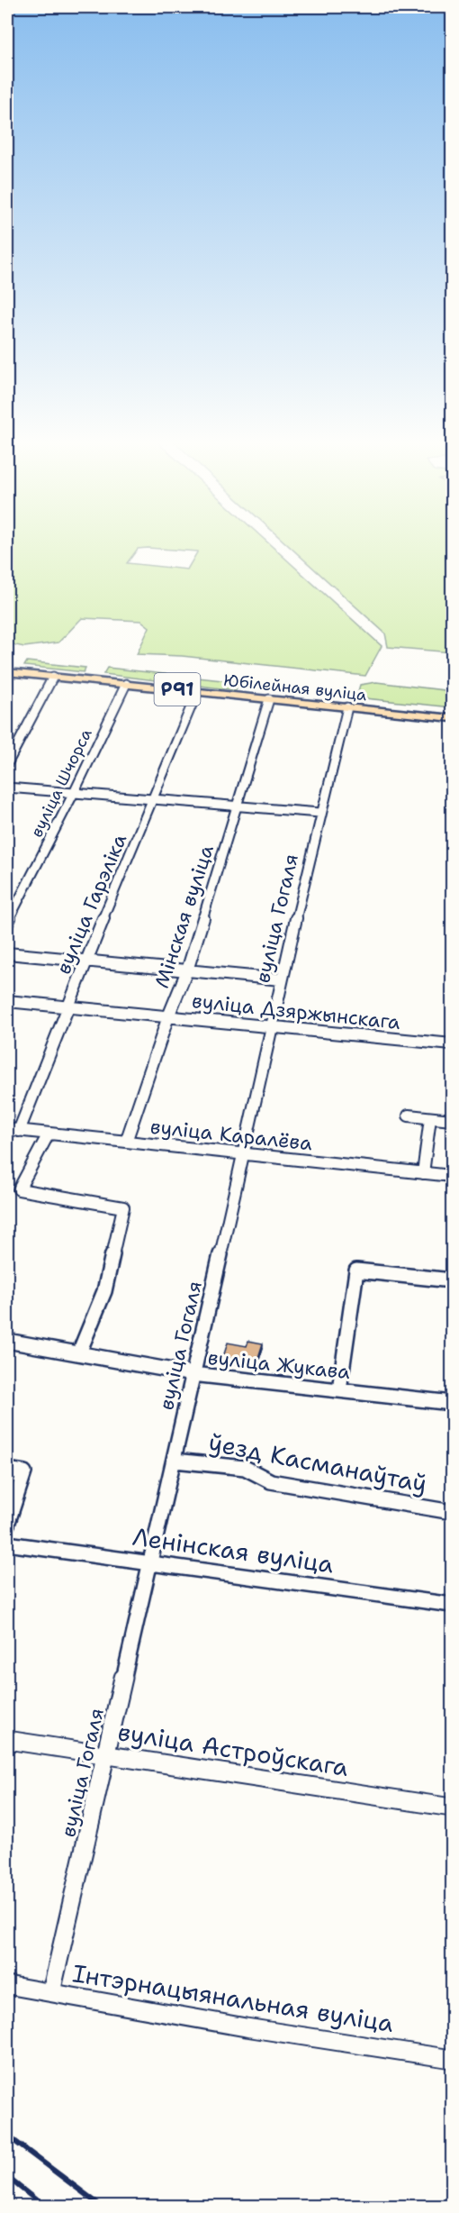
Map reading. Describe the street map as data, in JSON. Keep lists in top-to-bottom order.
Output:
{
  "streets": {
    "main road": ["Юбілейная вуліца", "Р91"],
    "street": [
      "вуліца Шчорса",
      "вуліца Гарэліка",
      "Мінская вуліца",
      "вуліца Гогаля",
      "вуліца Дзяржынскага",
      "вуліца Каралёва",
      "вуліца Жукава",
      "ўезд Касманаўтаў",
      "Ленінская вуліца",
      "вуліца Астроўскага",
      "Інтэрнацыянальная вуліца"
    ]
  },
  "crossings": [
    ["Юбілейная вуліца", "вуліца Шчорса"],
    ["Юбілейная вуліца", "вуліца Гарэліка"],
    ["Юбілейная вуліца", "Мінская вуліца"],
    ["Юбілейная вуліца", "вуліца Гогаля"],
    ["вуліца Гарэліка", "вуліца Дзяржынскага"],
    ["вуліца Гарэліка", "вуліца Каралёва"],
    ["Мінская вуліца", "вуліца Дзяржынскага"],
    ["Мінская вуліца", "вуліца Каралёва"],
    ["вуліца Гогаля", "вуліца Дзяржынскага"],
    ["вуліца Гогаля", "вуліца Каралёва"],
    ["вуліца Гогаля", "вуліца Жукава"],
    ["вуліца Гогаля", "ўезд Касманаўтаў"],
    ["вуліца Гогаля", "Ленінская вуліца"],
    ["вуліца Гогаля", "вуліца Астроўскага"],
    ["вуліца Гогаля", "Інтэрнацыянальная вуліца"]
  ]
}
